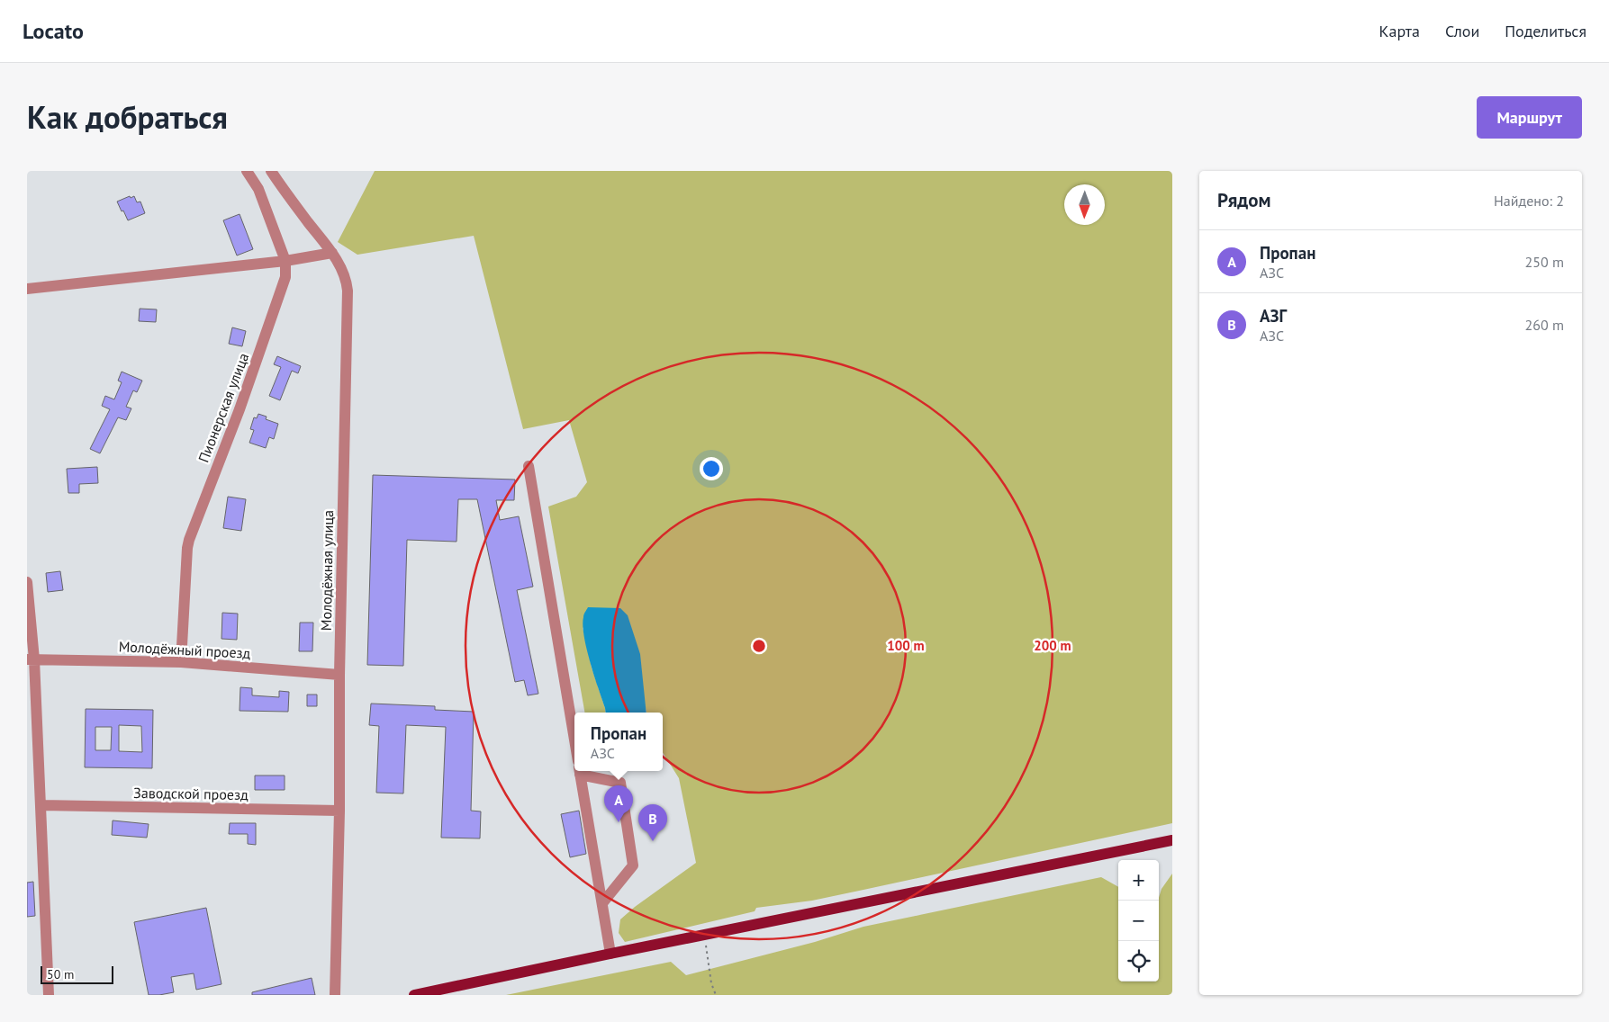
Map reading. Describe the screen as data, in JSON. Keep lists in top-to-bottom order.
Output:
{
  "streets": {
    "street": [
      "Пионерская улица",
      "Молодёжная улица",
      "Молодёжный проезд",
      "Заводской проезд"
    ]
  },
  "crossings": [
    ["Пионерская улица", "Молодёжный проезд"],
    ["Молодёжная улица", "Молодёжный проезд"],
    ["Молодёжная улица", "Заводской проезд"]
  ],
  "scale_bar": "50 m",
  "north": "bottom",
  "page": {
    "header": "Locato",
    "nav": ["Карта", "Слои", "Поделиться"],
    "title": "Как добраться",
    "buttons": "Маршрут",
    "heading": ["Рядом", "Найдено: 2"],
    "list": [
      {
        "mark": "A",
        "name": "Пропан",
        "note": "АЗС",
        "value": "250 m"
      },
      {
        "mark": "B",
        "name": "АЗГ",
        "note": "АЗС",
        "value": "260 m"
      }
    ],
    "popup": ["Пропан", "АЗС"],
    "pins": ["A", "B"],
    "map_buttons": ["+", "−"],
    "scale": "50 m"
  },
  "rings": ["100 m", "200 m"]
}
